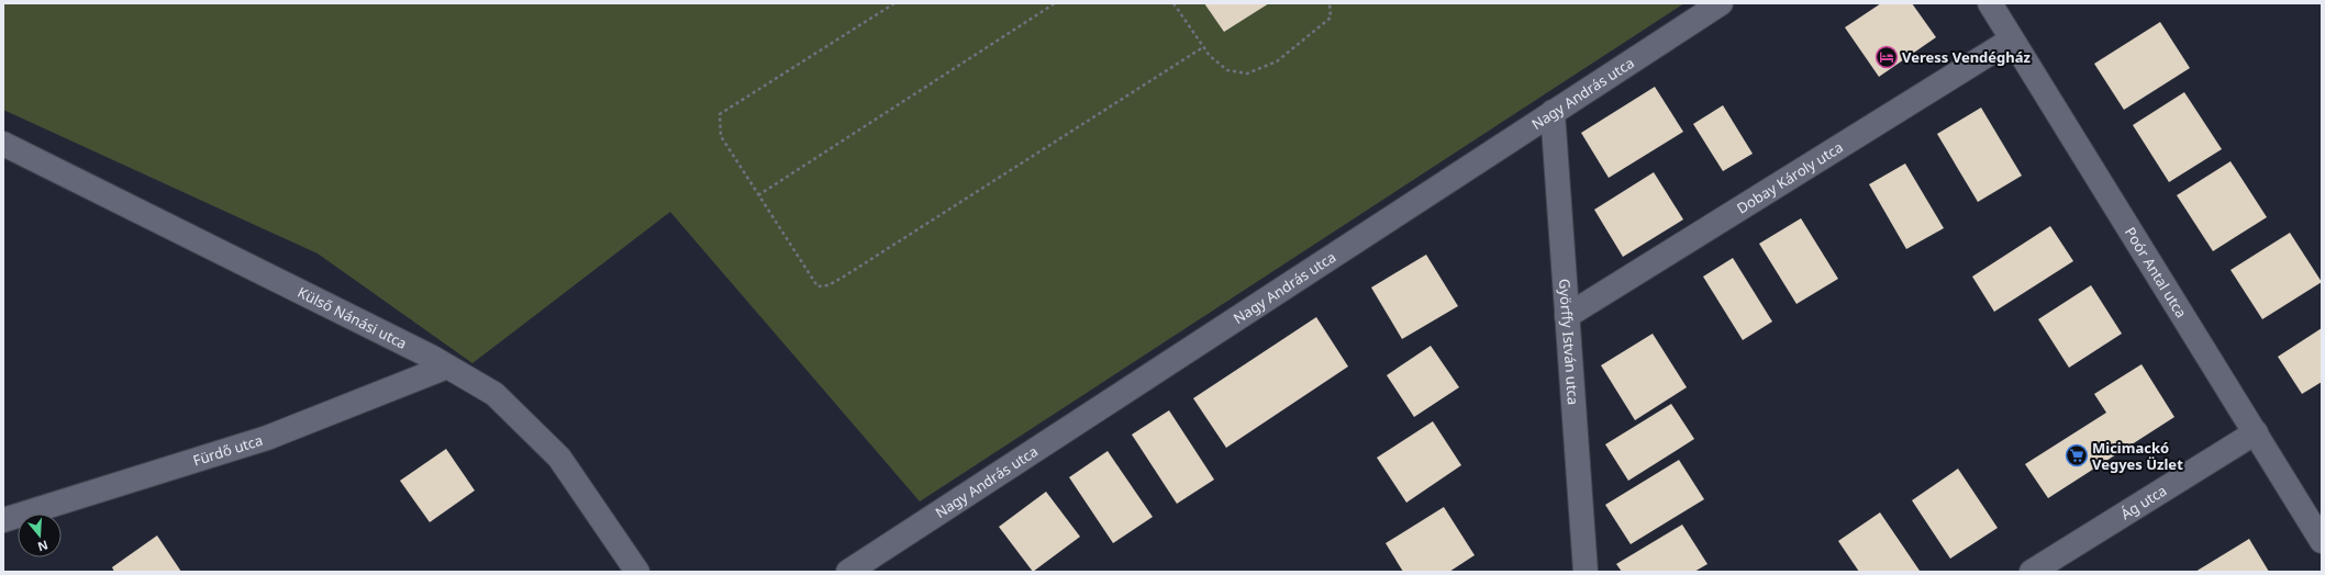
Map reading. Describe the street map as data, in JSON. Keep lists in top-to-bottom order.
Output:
{
  "streets": {
    "street": [
      "Nagy András utca",
      "Dobay Károly utca",
      "Poór Antal utca",
      "Külső Nánási utca",
      "Györffy István utca",
      "Fürdő utca",
      "Ág utca"
    ]
  },
  "crossings": [
    ["Nagy András utca", "Györffy István utca"],
    ["Dobay Károly utca", "Poór Antal utca"],
    ["Dobay Károly utca", "Györffy István utca"],
    ["Poór Antal utca", "Ág utca"],
    ["Külső Nánási utca", "Fürdő utca"]
  ],
  "places": {
    "hotel": ["Veress Vendégház"],
    "supermarket": ["Micimackó Vegyes Üzlet"]
  },
  "north": "bottom"
}
